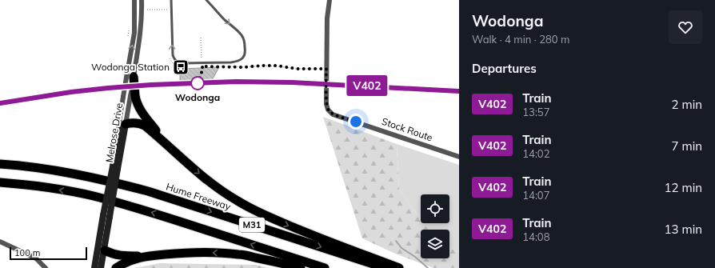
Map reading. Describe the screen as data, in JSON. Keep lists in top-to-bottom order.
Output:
{
  "streets": {
    "highway": ["Hume Freeway", "M31"],
    "main road": ["Melrose Drive"],
    "street": ["Stock Route"]
  },
  "places": {
    "bus stop": ["Wodonga Station"],
    "other": ["Wodonga"]
  },
  "scale_bar": "100 m",
  "page": {
    "on_map": "V402",
    "heading": [
      ["Wodonga", "Walk · 4 min · 280 m"],
      "Departures"
    ],
    "list": [
      {
        "mark": "V402",
        "name": "Train",
        "note": "13:57",
        "value": "2 min"
      },
      {
        "mark": "V402",
        "name": "Train",
        "note": "14:02",
        "value": "7 min"
      },
      {
        "mark": "V402",
        "name": "Train",
        "note": "14:07",
        "value": "12 min"
      },
      {
        "mark": "V402",
        "name": "Train",
        "note": "14:08",
        "value": "13 min"
      }
    ],
    "scale": "100 m"
  }
}
